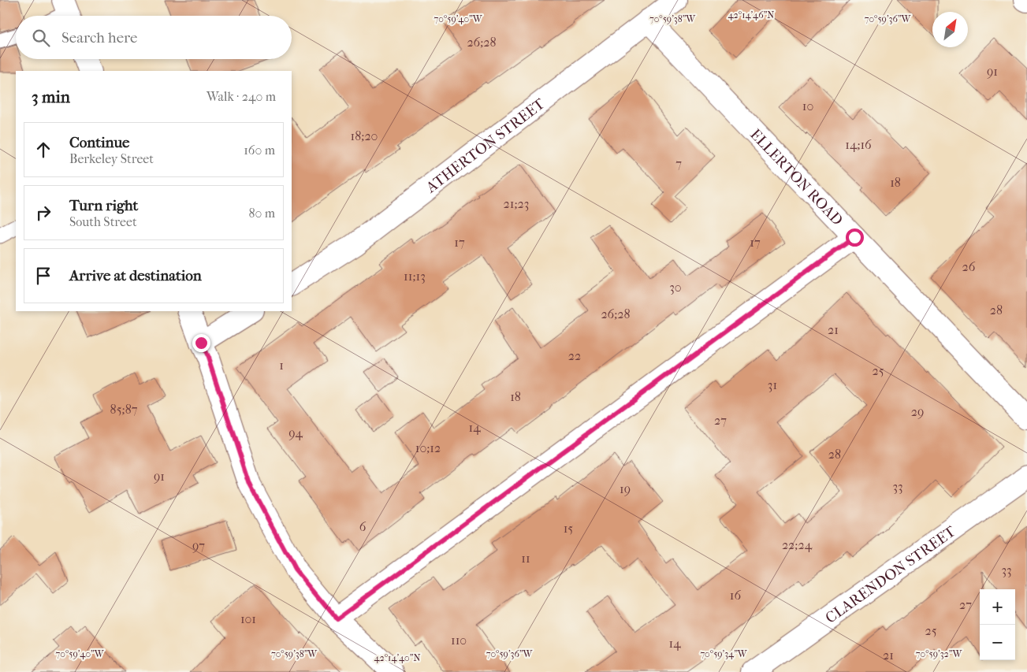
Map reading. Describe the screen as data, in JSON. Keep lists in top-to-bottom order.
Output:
{
  "streets": {
    "street": ["ATHERTON STREET", "ELLERTON ROAD", "CLARENDON STREET"]
  },
  "crossings": [
    ["ATHERTON STREET", "ELLERTON ROAD"]
  ],
  "house_numbers": [
    "26;28",
    "91",
    "10",
    "18;20",
    "14;16",
    "7",
    "18",
    "21;23",
    "17",
    "17",
    "26",
    "11;13",
    "30",
    "28",
    "26;28",
    "21",
    "22",
    "1",
    "25",
    "31",
    "18",
    "85;87",
    "29",
    "27",
    "14",
    "94",
    "10;12",
    "28",
    "91",
    "33",
    "19",
    "6",
    "15",
    "22;24",
    "97",
    "11",
    "33",
    "16",
    "27",
    "101",
    "25",
    "110",
    "14",
    "21"
  ],
  "north": "top right",
  "page": {
    "search": "Search here",
    "heading": ["3 min", "Walk · 240 m"],
    "list": [
      ["Continue", "Berkeley Street", "160 m"],
      ["Turn right", "South Street", "80 m"],
      "Arrive at destination"
    ],
    "map_buttons": ["+", "−"]
  },
  "coordinates": [
    "42°14'46\"N",
    "70°59'40\"W",
    "70°59'38\"W",
    "70°59'36\"W",
    "70°59'34\"W",
    "70°59'32\"W",
    "42°14'40\"N"
  ]
}
